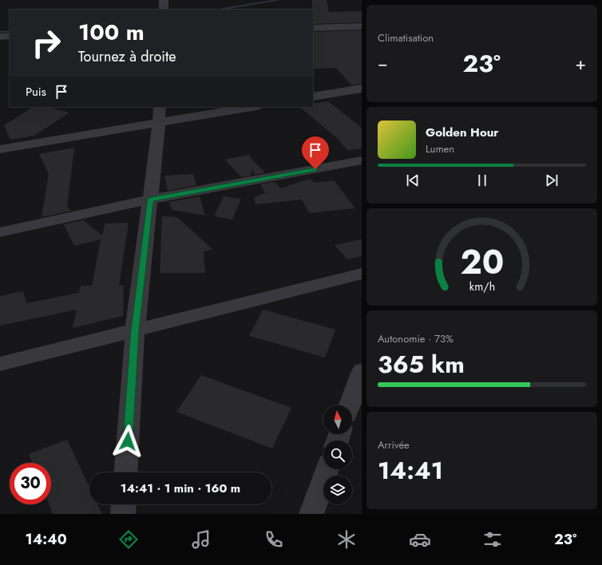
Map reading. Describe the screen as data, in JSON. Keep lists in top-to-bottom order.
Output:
{
  "north": "top",
  "page": {
    "tile": [
      "Climatisation",
      ["Autonomie · 73%", "365 km"],
      ["Arrivée", "14:41"]
    ],
    "turn": ["100 m", "Tournez à droite"],
    "heat": ["−", "23°", "+"],
    "then": "Puis",
    "song": ["Golden Hour", "Lumen"],
    "limit": "30",
    "trip": "14:41 · 1 min · 160 m",
    "tabs": ["14:40", "23°"],
    "gauge": ["20", "km/h"]
  }
}
